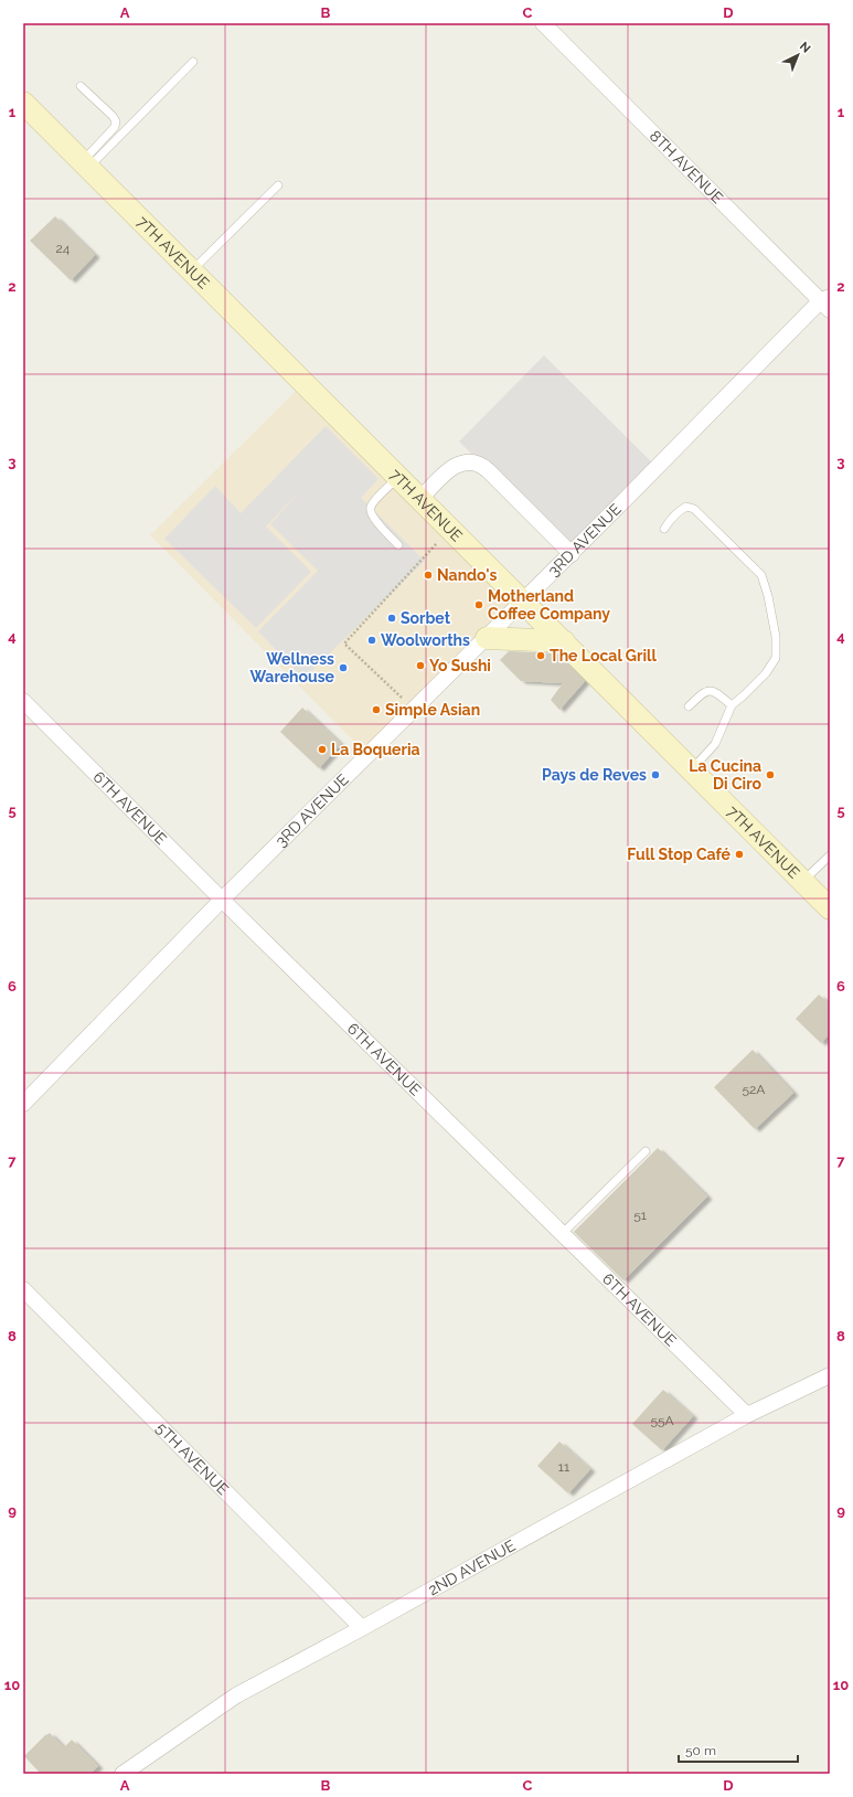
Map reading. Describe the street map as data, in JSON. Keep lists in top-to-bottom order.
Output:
{
  "streets": {
    "main road": ["7TH AVENUE"],
    "street": [
      "8TH AVENUE",
      "3RD AVENUE",
      "6TH AVENUE",
      "5TH AVENUE",
      "2ND AVENUE"
    ]
  },
  "crossings": [
    ["8TH AVENUE", "3RD AVENUE"],
    ["7TH AVENUE", "3RD AVENUE"],
    ["3RD AVENUE", "6TH AVENUE"],
    ["6TH AVENUE", "2ND AVENUE"],
    ["5TH AVENUE", "2ND AVENUE"]
  ],
  "places": [
    "Nando's",
    "Motherland Coffee Company",
    "Sorbet",
    "Woolworths",
    "The Local Grill",
    "Yo Sushi",
    "Wellness Warehouse",
    "Simple Asian",
    "La Boqueria",
    "Pays de Reves",
    "La Cucina Di Ciro",
    "Full Stop Café"
  ],
  "house_numbers": [
    "24",
    "52A",
    "51",
    "55A",
    "11"
  ],
  "scale_bar": "50 m",
  "north": "top right",
  "grid": {
    "columns": [
      "A",
      "B",
      "C",
      "D"
    ],
    "rows": [
      "1",
      "2",
      "3",
      "4",
      "5",
      "6",
      "7",
      "8",
      "9",
      "10"
    ]
  }
}
